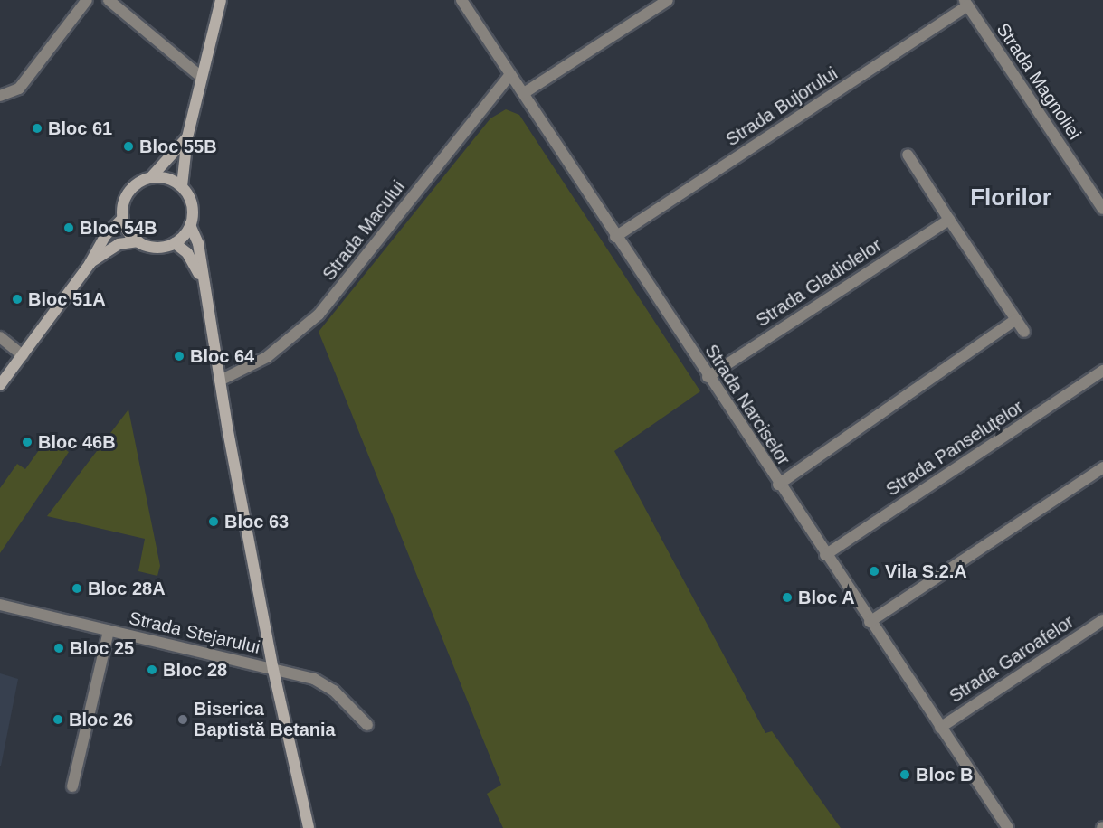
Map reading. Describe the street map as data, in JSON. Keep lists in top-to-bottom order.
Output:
{
  "streets": {
    "street": [
      "Strada Magnoliei",
      "Strada Bujorului",
      "Strada Macului",
      "Strada Gladiolelor",
      "Strada Narciselor",
      "Strada Panseluțelor",
      "Strada Stejarului",
      "Strada Garoafelor"
    ]
  },
  "crossings": [
    ["Strada Magnoliei", "Strada Bujorului"],
    ["Strada Bujorului", "Strada Narciselor"],
    ["Strada Macului", "Strada Narciselor"],
    ["Strada Gladiolelor", "Strada Narciselor"],
    ["Strada Narciselor", "Strada Panseluțelor"],
    ["Strada Narciselor", "Strada Garoafelor"]
  ],
  "districts": ["Florilor"],
  "places": [
    "Bloc 61",
    "Bloc 55B",
    "Bloc 54B",
    "Bloc 51A",
    "Bloc 64",
    "Bloc 46B",
    "Bloc 63",
    "Vila S.2.A",
    "Bloc 28A",
    "Bloc A",
    "Bloc 25",
    "Bloc 28",
    "Bloc 26",
    "Biserica Baptistă Betania",
    "Bloc B"
  ]
}
